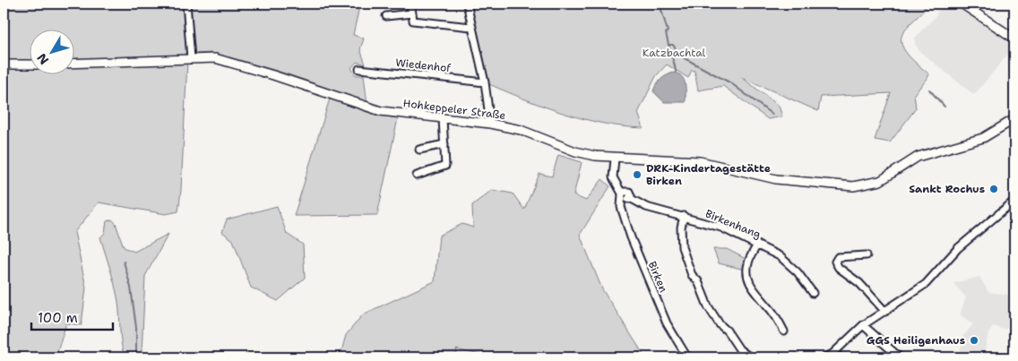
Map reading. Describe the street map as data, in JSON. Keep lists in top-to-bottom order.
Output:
{
  "streets": {
    "street": [
      "Wiedenhof",
      "Hohkeppeler Straße",
      "Birkenhang",
      "Birken"
    ]
  },
  "crossings": [
    ["Hohkeppeler Straße", "Birken"]
  ],
  "parks": ["Katzbachtal"],
  "places": ["DRK-Kindertagestätte Birken", "Sankt Rochus", "GGS Heiligenhaus"],
  "scale_bar": "100 m",
  "north": "bottom left"
}
